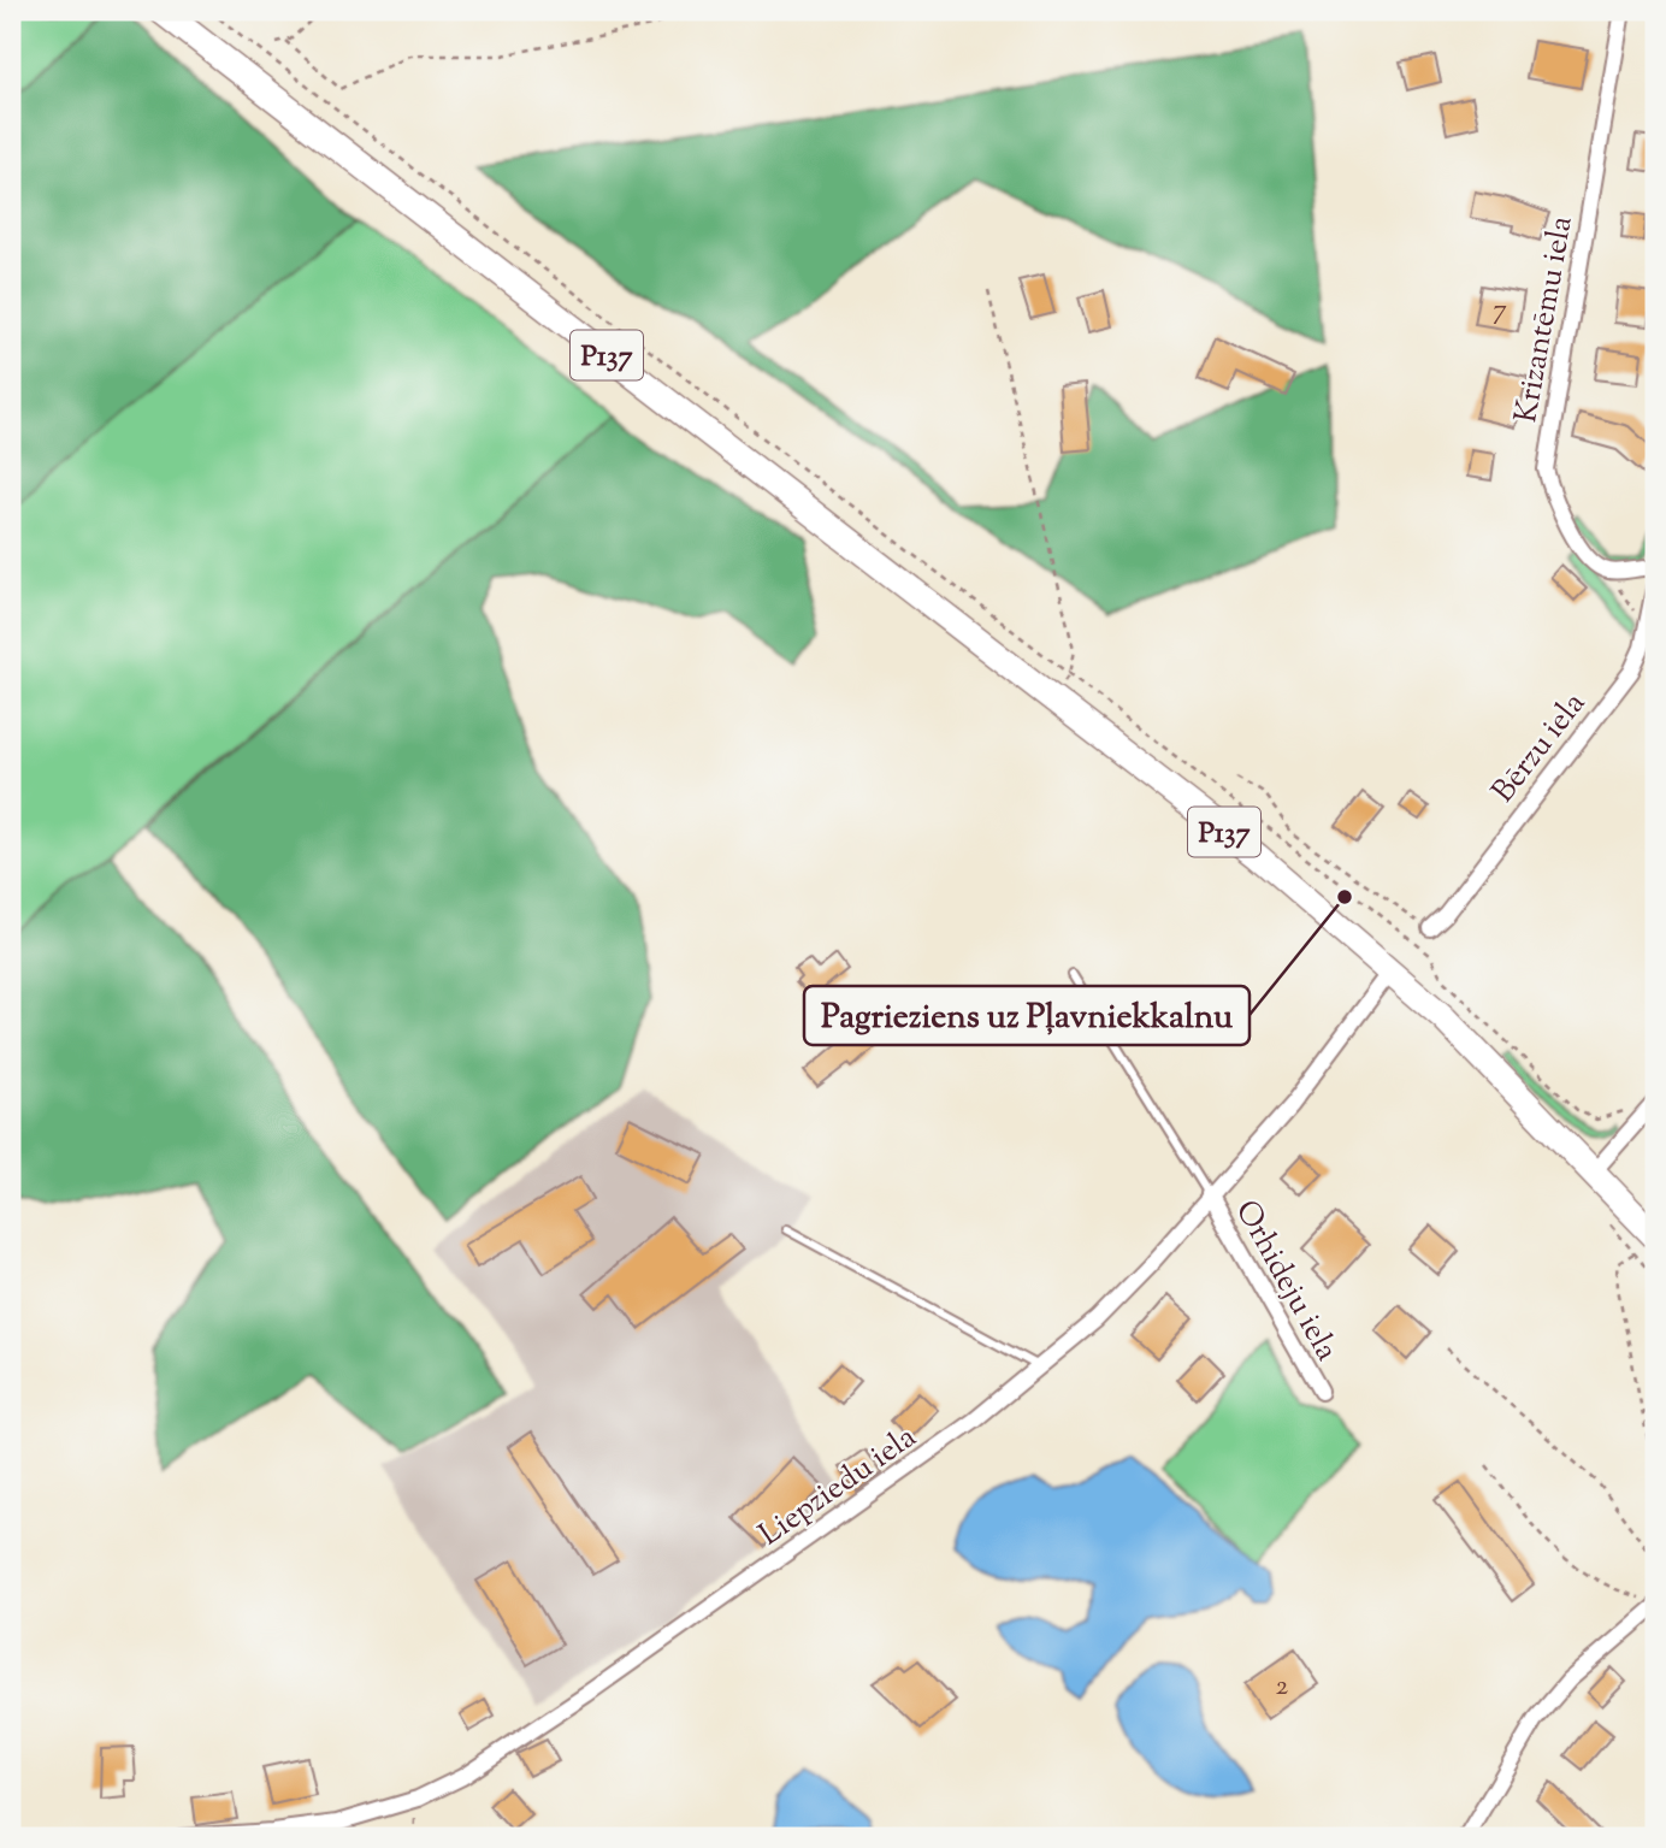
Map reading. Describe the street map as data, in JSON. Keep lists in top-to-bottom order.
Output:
{
  "streets": {
    "main road": ["P137"],
    "street": [
      "Krizantēmu iela",
      "Bērzu iela",
      "Orhideju iela",
      "Liepziedu iela"
    ]
  },
  "crossings": [
    ["P137", "Liepziedu iela"],
    ["Orhideju iela", "Liepziedu iela"]
  ],
  "places": ["Pagrieziens uz Pļavniekkalnu"],
  "house_numbers": ["7", "2"]
}
